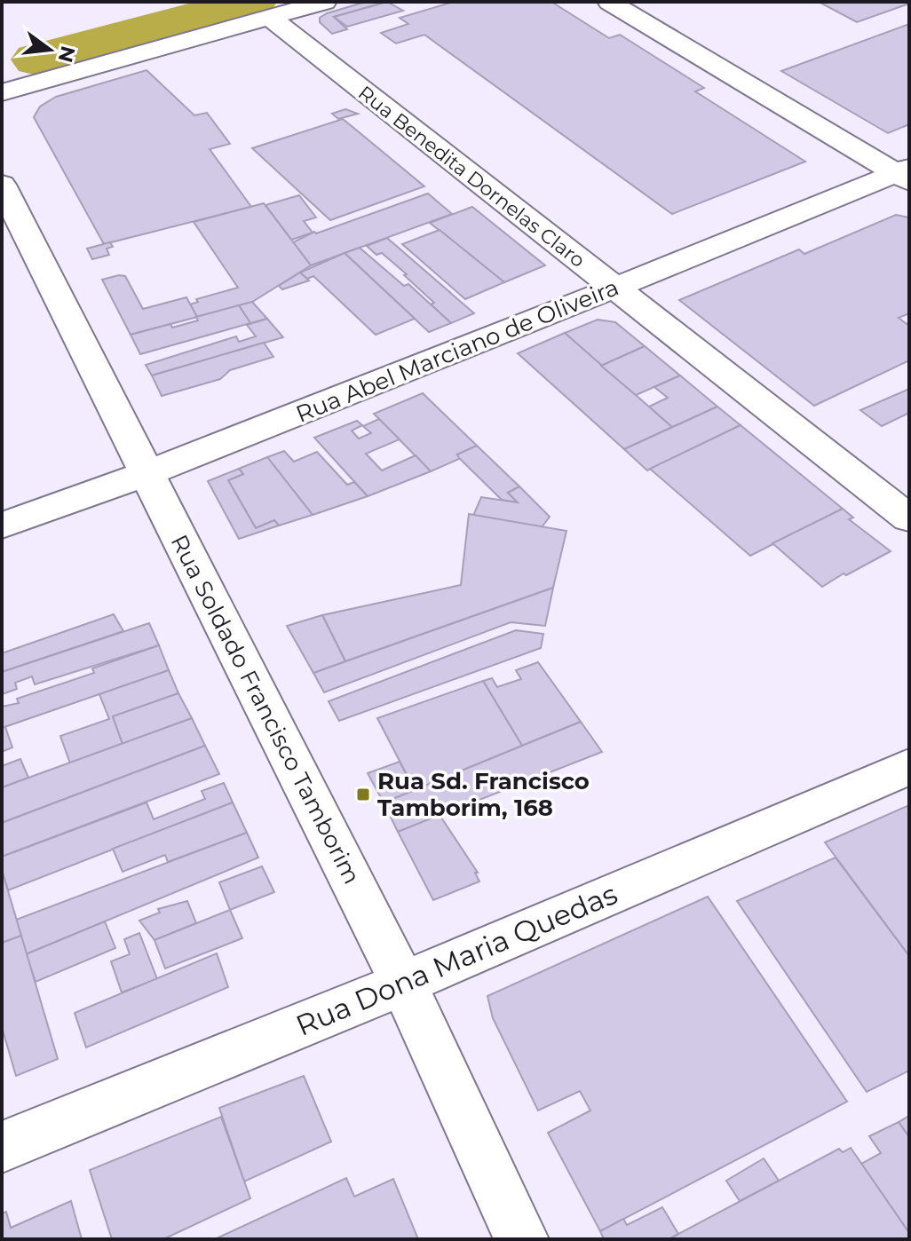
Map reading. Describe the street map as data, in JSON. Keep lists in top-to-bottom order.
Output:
{
  "streets": {
    "street": [
      "Rua Benedita Dornelas Claro",
      "Rua Abel Marciano de Oliveira",
      "Rua Soldado Francisco Tamborim",
      "Rua Dona Maria Quedas"
    ]
  },
  "crossings": [
    ["Rua Benedita Dornelas Claro", "Rua Abel Marciano de Oliveira"],
    ["Rua Abel Marciano de Oliveira", "Rua Soldado Francisco Tamborim"],
    ["Rua Soldado Francisco Tamborim", "Rua Dona Maria Quedas"]
  ],
  "places": {
    "transit": ["Rua Sd. Francisco Tamborim, 168"]
  },
  "north": "right"
}
